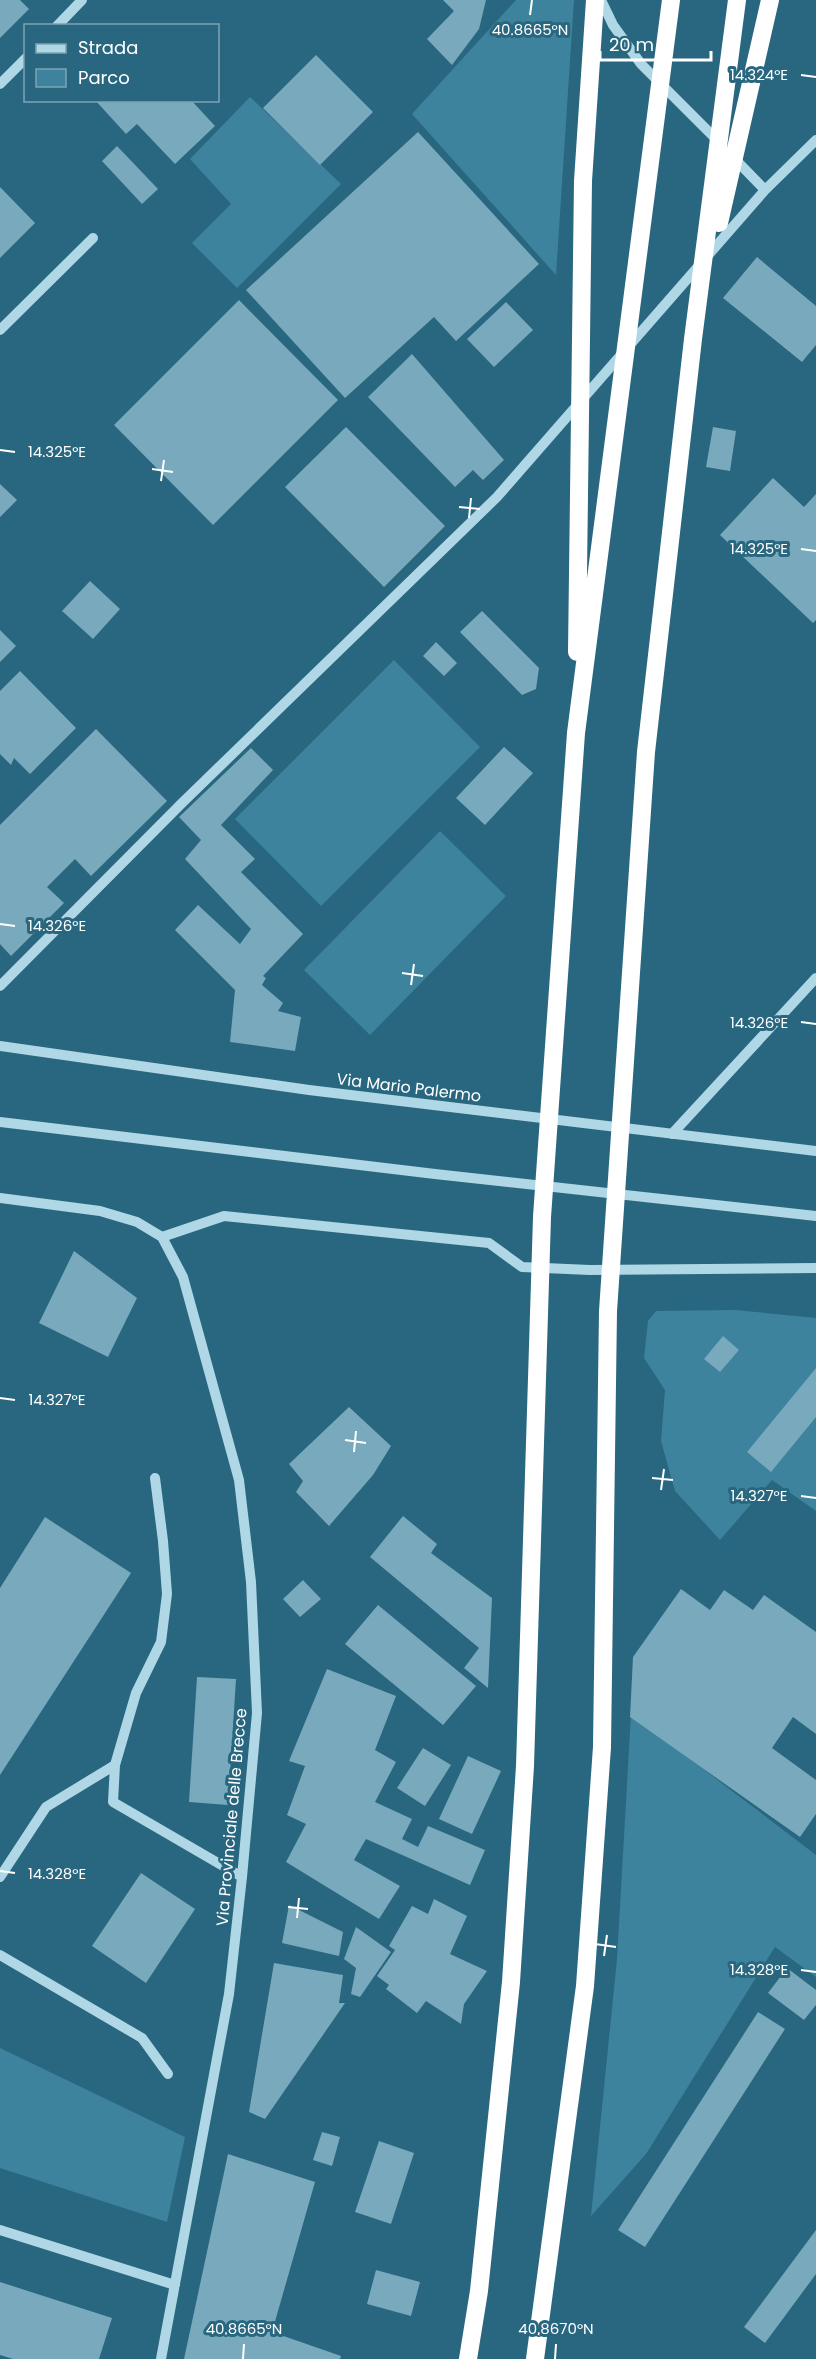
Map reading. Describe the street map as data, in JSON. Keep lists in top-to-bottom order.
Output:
{
  "streets": {
    "street": ["Via Mario Palermo", "Via Provinciale delle Brecce"]
  },
  "legend": ["Strada", "Parco"],
  "scale_bar": "20 m",
  "coordinates": [
    "40.8665°N",
    "14.324°E",
    "14.325°E",
    "14.326°E",
    "14.327°E",
    "14.328°E",
    "40.8670°N"
  ]
}
